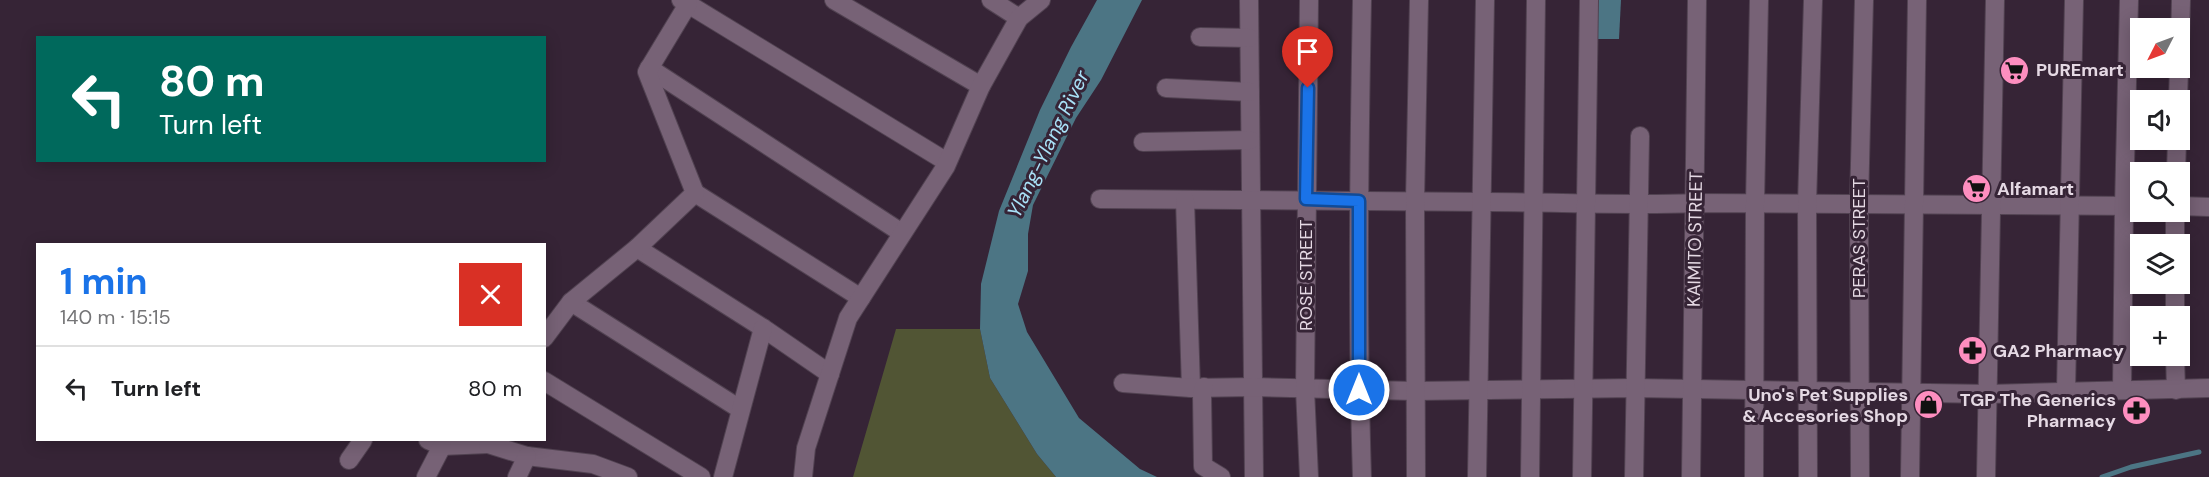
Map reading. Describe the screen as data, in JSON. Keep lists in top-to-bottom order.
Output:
{
  "streets": {
    "street": ["PERAS STREET", "KAIMITO STREET", "ROSE STREET"]
  },
  "water": ["Ylang-Ylang River"],
  "places": {
    "supermarket": ["PUREmart", "Alfamart"],
    "pharmacy": ["GA2 Pharmacy", "TGP The Generics Pharmacy"],
    "shop": ["Uno's Pet Supplies & Accesories Shop"]
  },
  "north": "bottom left",
  "page": {
    "map_buttons": "+",
    "turn": ["80 m", "Turn left"],
    "heading": ["1 min", "140 m · 15:15"],
    "list": [
      {
        "name": "Turn left",
        "value": "80 m"
      }
    ]
  }
}
